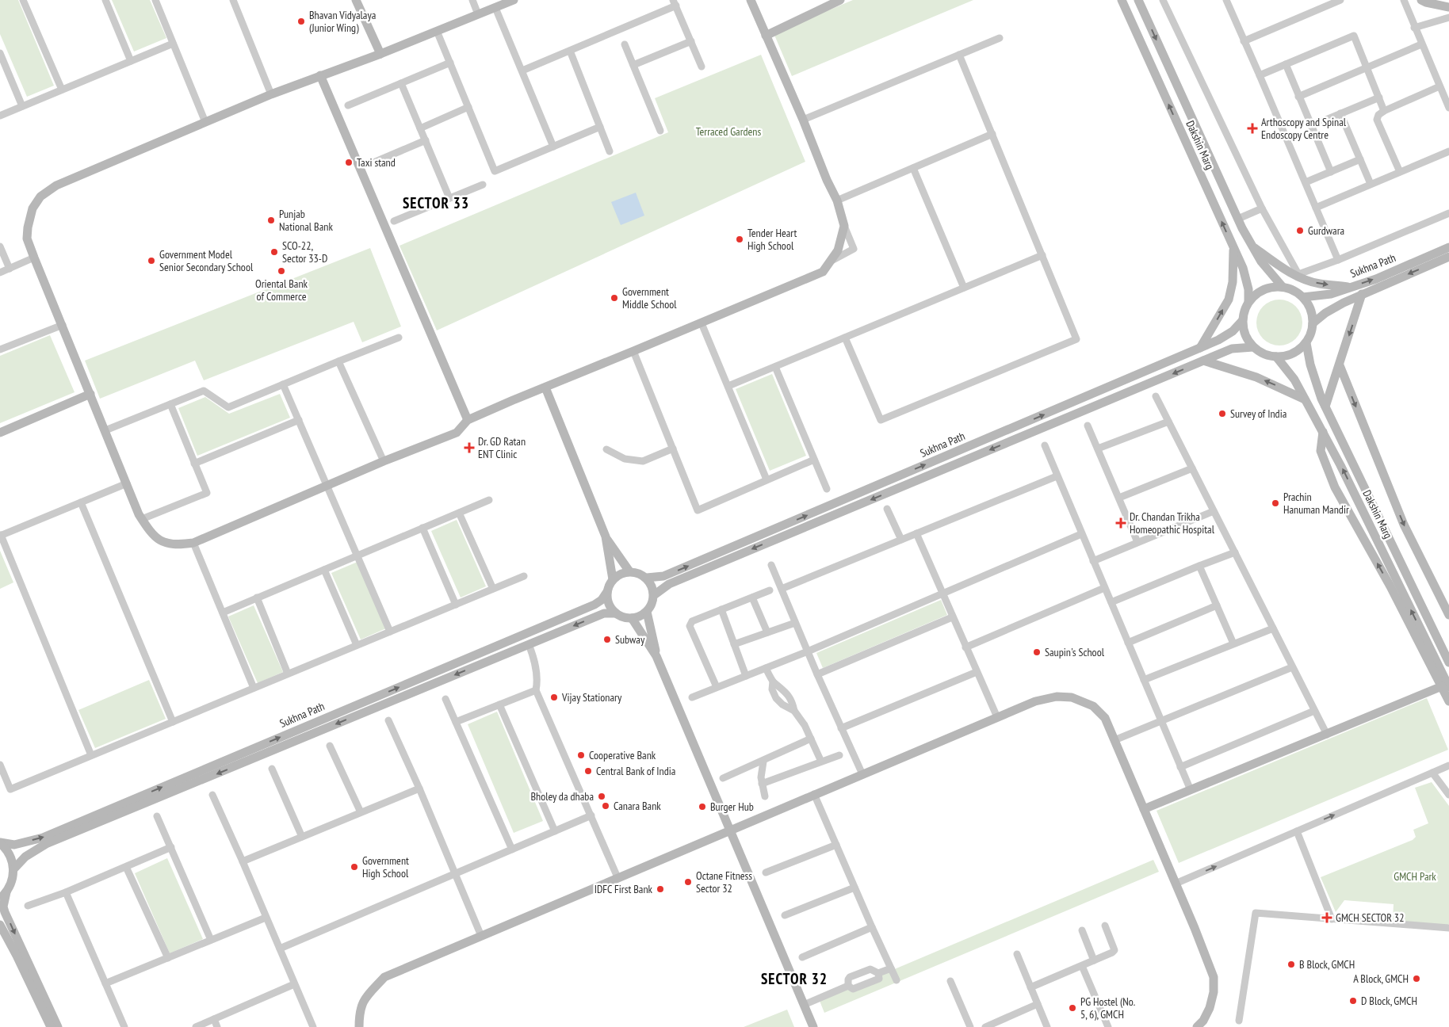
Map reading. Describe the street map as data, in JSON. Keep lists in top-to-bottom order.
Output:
{
  "streets": {
    "main road": ["Dakshin Marg", "Sukhna Path"]
  },
  "crossings": [
    ["Dakshin Marg", "Sukhna Path"]
  ],
  "districts": ["SECTOR 33", "SECTOR 32"],
  "parks": ["Terraced Gardens", "GMCH Park"],
  "places": {
    "other": [
      "Bhavan Vidyalaya (Junior Wing)",
      "Taxi stand",
      "Punjab National Bank",
      "Gurdwara",
      "Tender Heart High School",
      "SCO-22, Sector 33-D",
      "Government Model Senior Secondary School",
      "Oriental Bank of Commerce",
      "Government Middle School",
      "Survey of India",
      "Prachin Hanuman Mandir",
      "Subway",
      "Saupin's School",
      "Vijay Stationary",
      "Cooperative Bank",
      "Central Bank of India",
      "Bholey da dhaba",
      "Canara Bank",
      "Burger Hub",
      "Government High School",
      "Octane Fitness Sector 32",
      "IDFC First Bank",
      "B Block, GMCH",
      "A Block, GMCH",
      "D Block, GMCH",
      "PG Hostel (No. 5, 6), GMCH"
    ],
    "health": [
      "Arthoscopy and Spinal Endoscopy Centre",
      "Dr. GD Ratan ENT Clinic",
      "Dr. Chandan Trikha Homeopathic Hospital",
      "GMCH SECTOR 32"
    ]
  }
}
